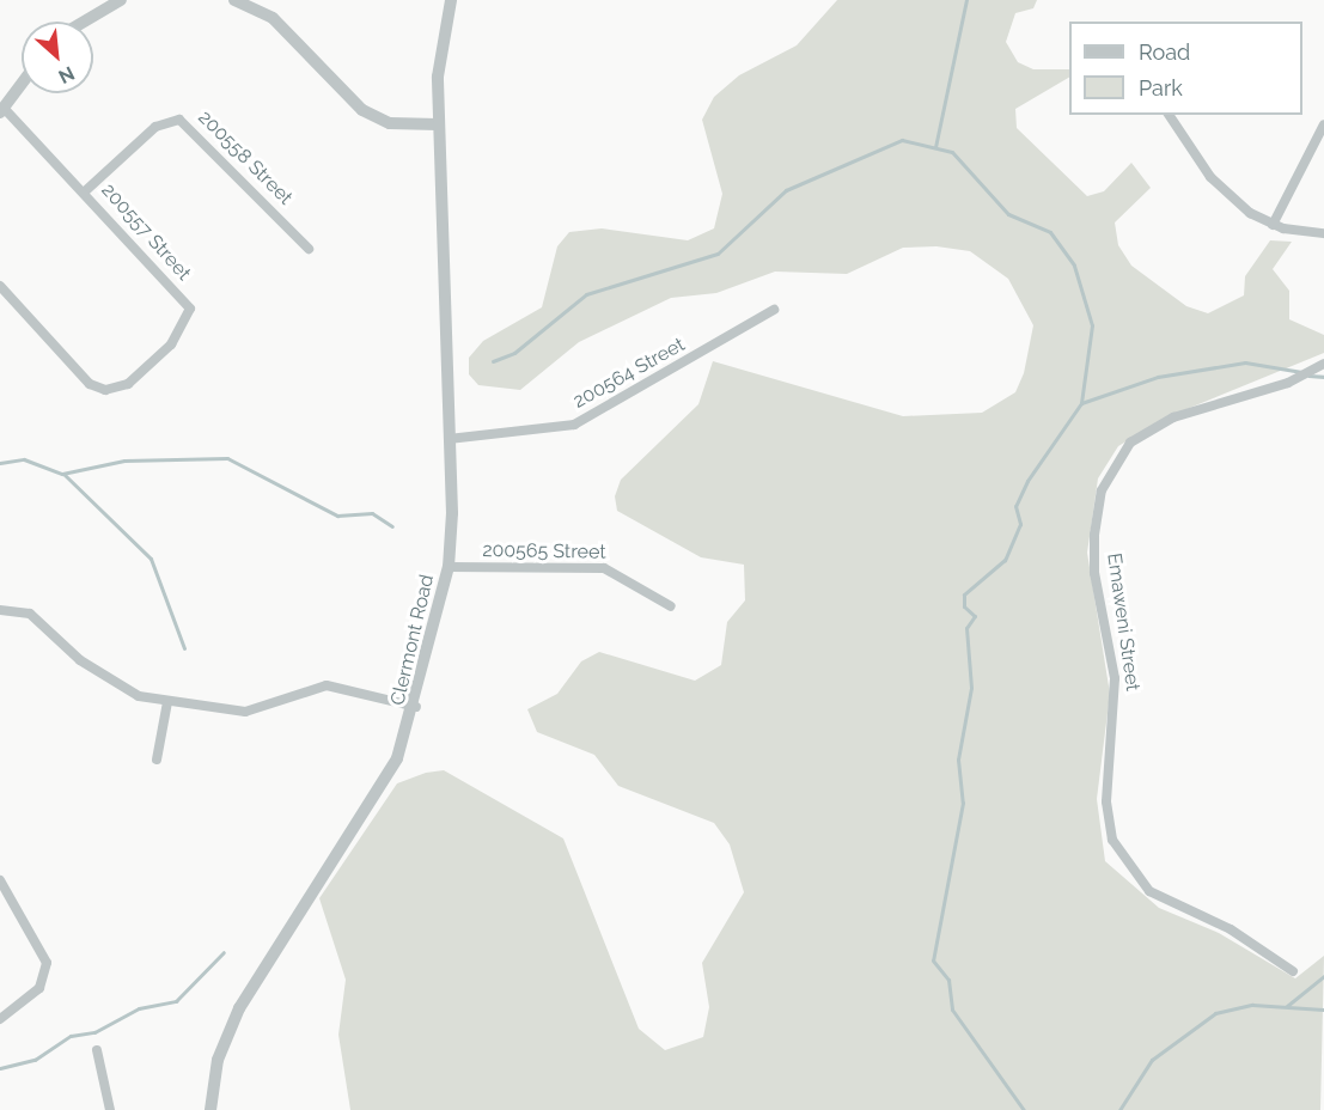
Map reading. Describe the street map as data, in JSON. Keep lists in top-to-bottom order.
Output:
{
  "streets": {
    "street": [
      "200558 Street",
      "200557 Street",
      "200564 Street",
      "200565 Street",
      "Emaweni Street",
      "Clermont Road"
    ]
  },
  "crossings": [
    ["200558 Street", "200557 Street"],
    ["200564 Street", "Clermont Road"],
    ["200565 Street", "Clermont Road"]
  ],
  "legend": ["Road", "Park"],
  "north": "bottom right"
}
